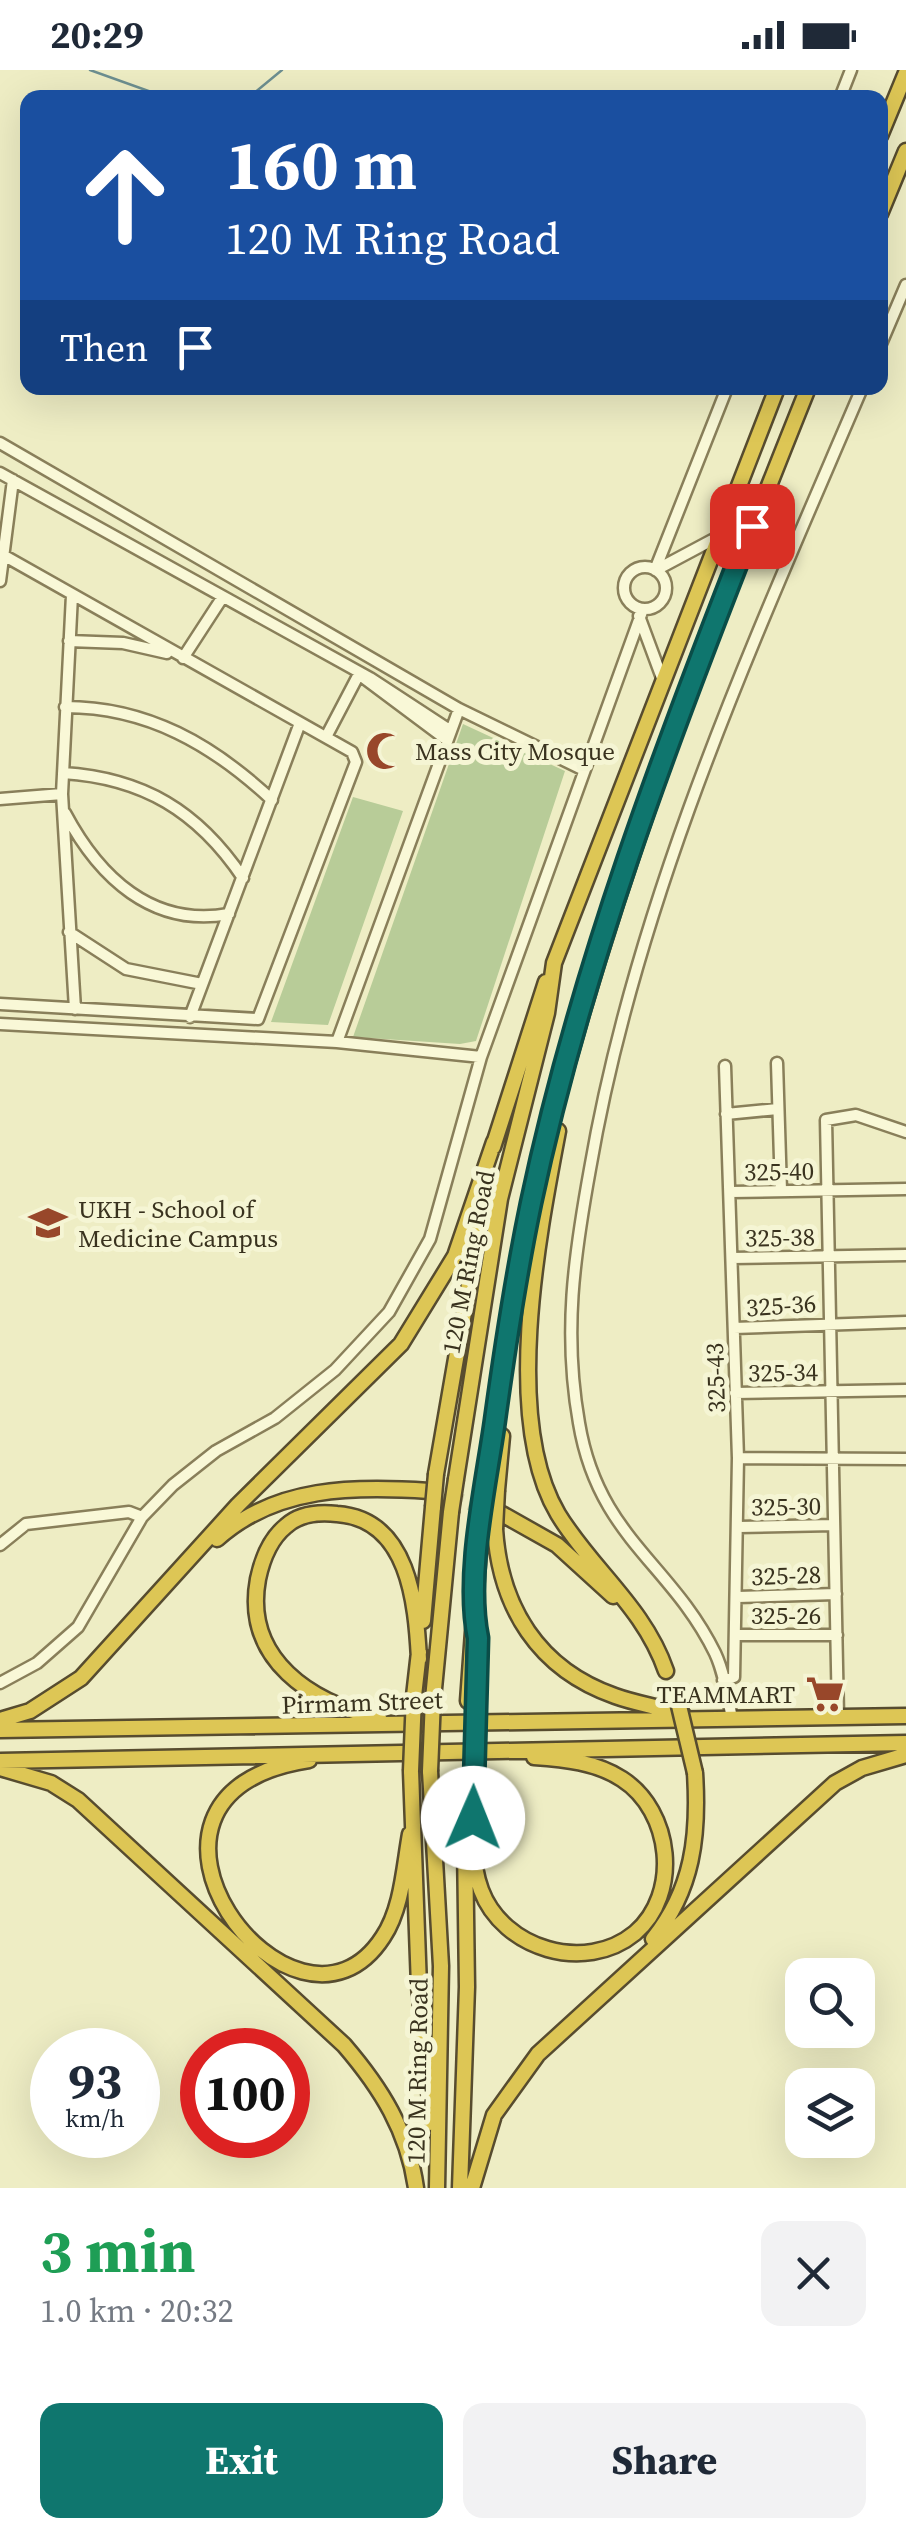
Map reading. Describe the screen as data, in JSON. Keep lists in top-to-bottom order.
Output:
{
  "streets": {
    "highway": ["120 M Ring Road", "Pirmam Street"],
    "street": [
      "325-40",
      "325-38",
      "325-36",
      "325-34",
      "325-43",
      "325-30",
      "325-28",
      "325-26"
    ]
  },
  "crossings": [
    ["325-40", "325-43"],
    ["325-38", "325-43"],
    ["325-36", "325-43"],
    ["325-34", "325-43"],
    ["325-43", "325-30"],
    ["325-43", "325-28"],
    ["325-43", "325-26"]
  ],
  "places": {
    "mosque": ["Mass City Mosque"],
    "school or university": ["UKH - School of Medicine Campus"],
    "supermarket": ["TEAMMART"]
  },
  "page": {
    "status": "20:29",
    "turn": ["160 m", "120 M Ring Road"],
    "then": "Then",
    "speed": "93 km/h",
    "limit": "100",
    "heading": ["3 min", "1.0 km · 20:32"],
    "buttons": ["Exit", "Share"]
  }
}
